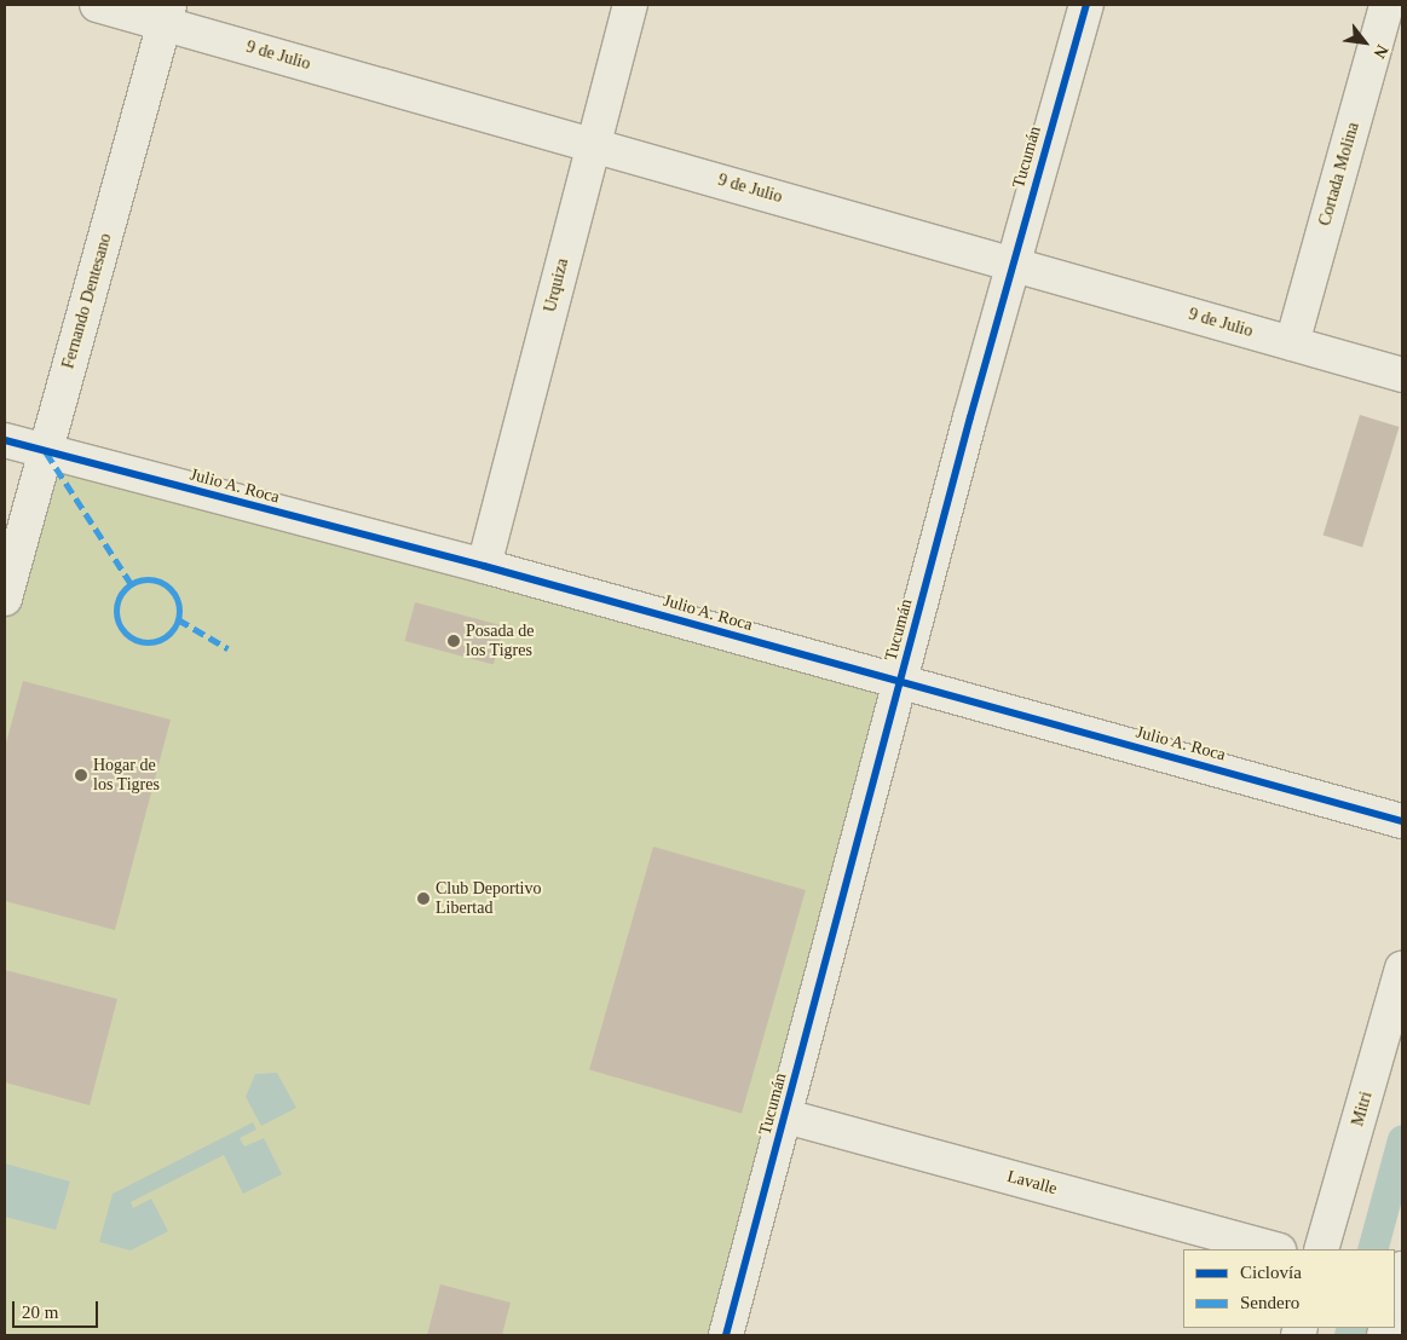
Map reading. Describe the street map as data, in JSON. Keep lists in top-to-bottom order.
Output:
{
  "streets": {
    "street": [
      "9 de Julio",
      "Tucumán",
      "Cortada Molina",
      "Urquiza",
      "Fernando Dentesano",
      "Julio A. Roca",
      "Mitri",
      "Lavalle"
    ]
  },
  "crossings": [
    ["9 de Julio", "Tucumán"],
    ["9 de Julio", "Cortada Molina"],
    ["9 de Julio", "Urquiza"],
    ["9 de Julio", "Fernando Dentesano"],
    ["Tucumán", "Julio A. Roca"],
    ["Tucumán", "Lavalle"],
    ["Urquiza", "Julio A. Roca"],
    ["Fernando Dentesano", "Julio A. Roca"]
  ],
  "places": ["Posada de los Tigres", "Hogar de los Tigres", "Club Deportivo Libertad"],
  "legend": ["Ciclovía", "Sendero"],
  "scale_bar": "20 m",
  "north": "bottom right"
}
